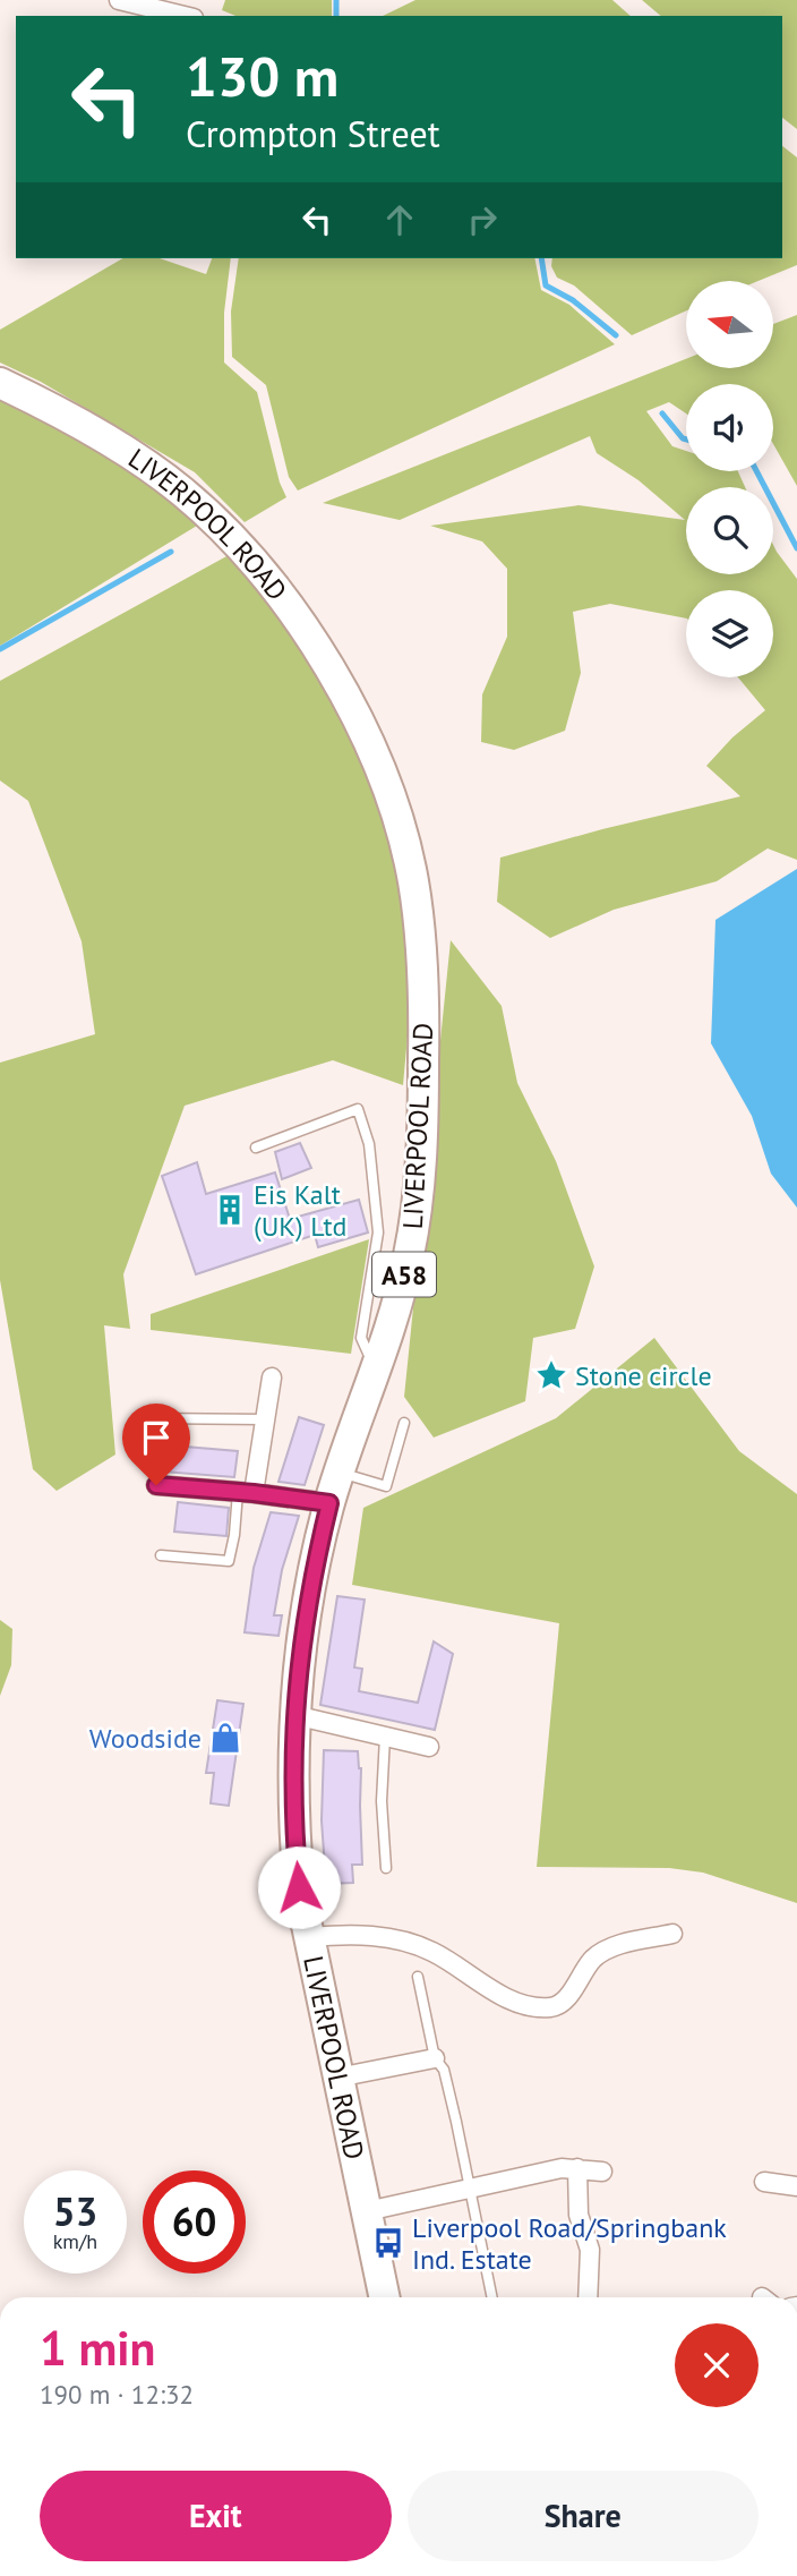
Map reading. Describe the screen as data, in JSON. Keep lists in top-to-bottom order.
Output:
{
  "streets": {
    "main road": ["LIVERPOOL ROAD", "A58"]
  },
  "places": {
    "building": ["Eis Kalt (UK) Ltd"],
    "place": ["Stone circle"],
    "shop": ["Woodside"],
    "bus stop": ["Liverpool Road/Springbank Ind. Estate"]
  },
  "north": "left",
  "page": {
    "turn": ["130 m", "Crompton Street"],
    "speed": "53 km/h",
    "limit": "60",
    "heading": ["1 min", "190 m · 12:32"],
    "buttons": ["Exit", "Share"]
  }
}
